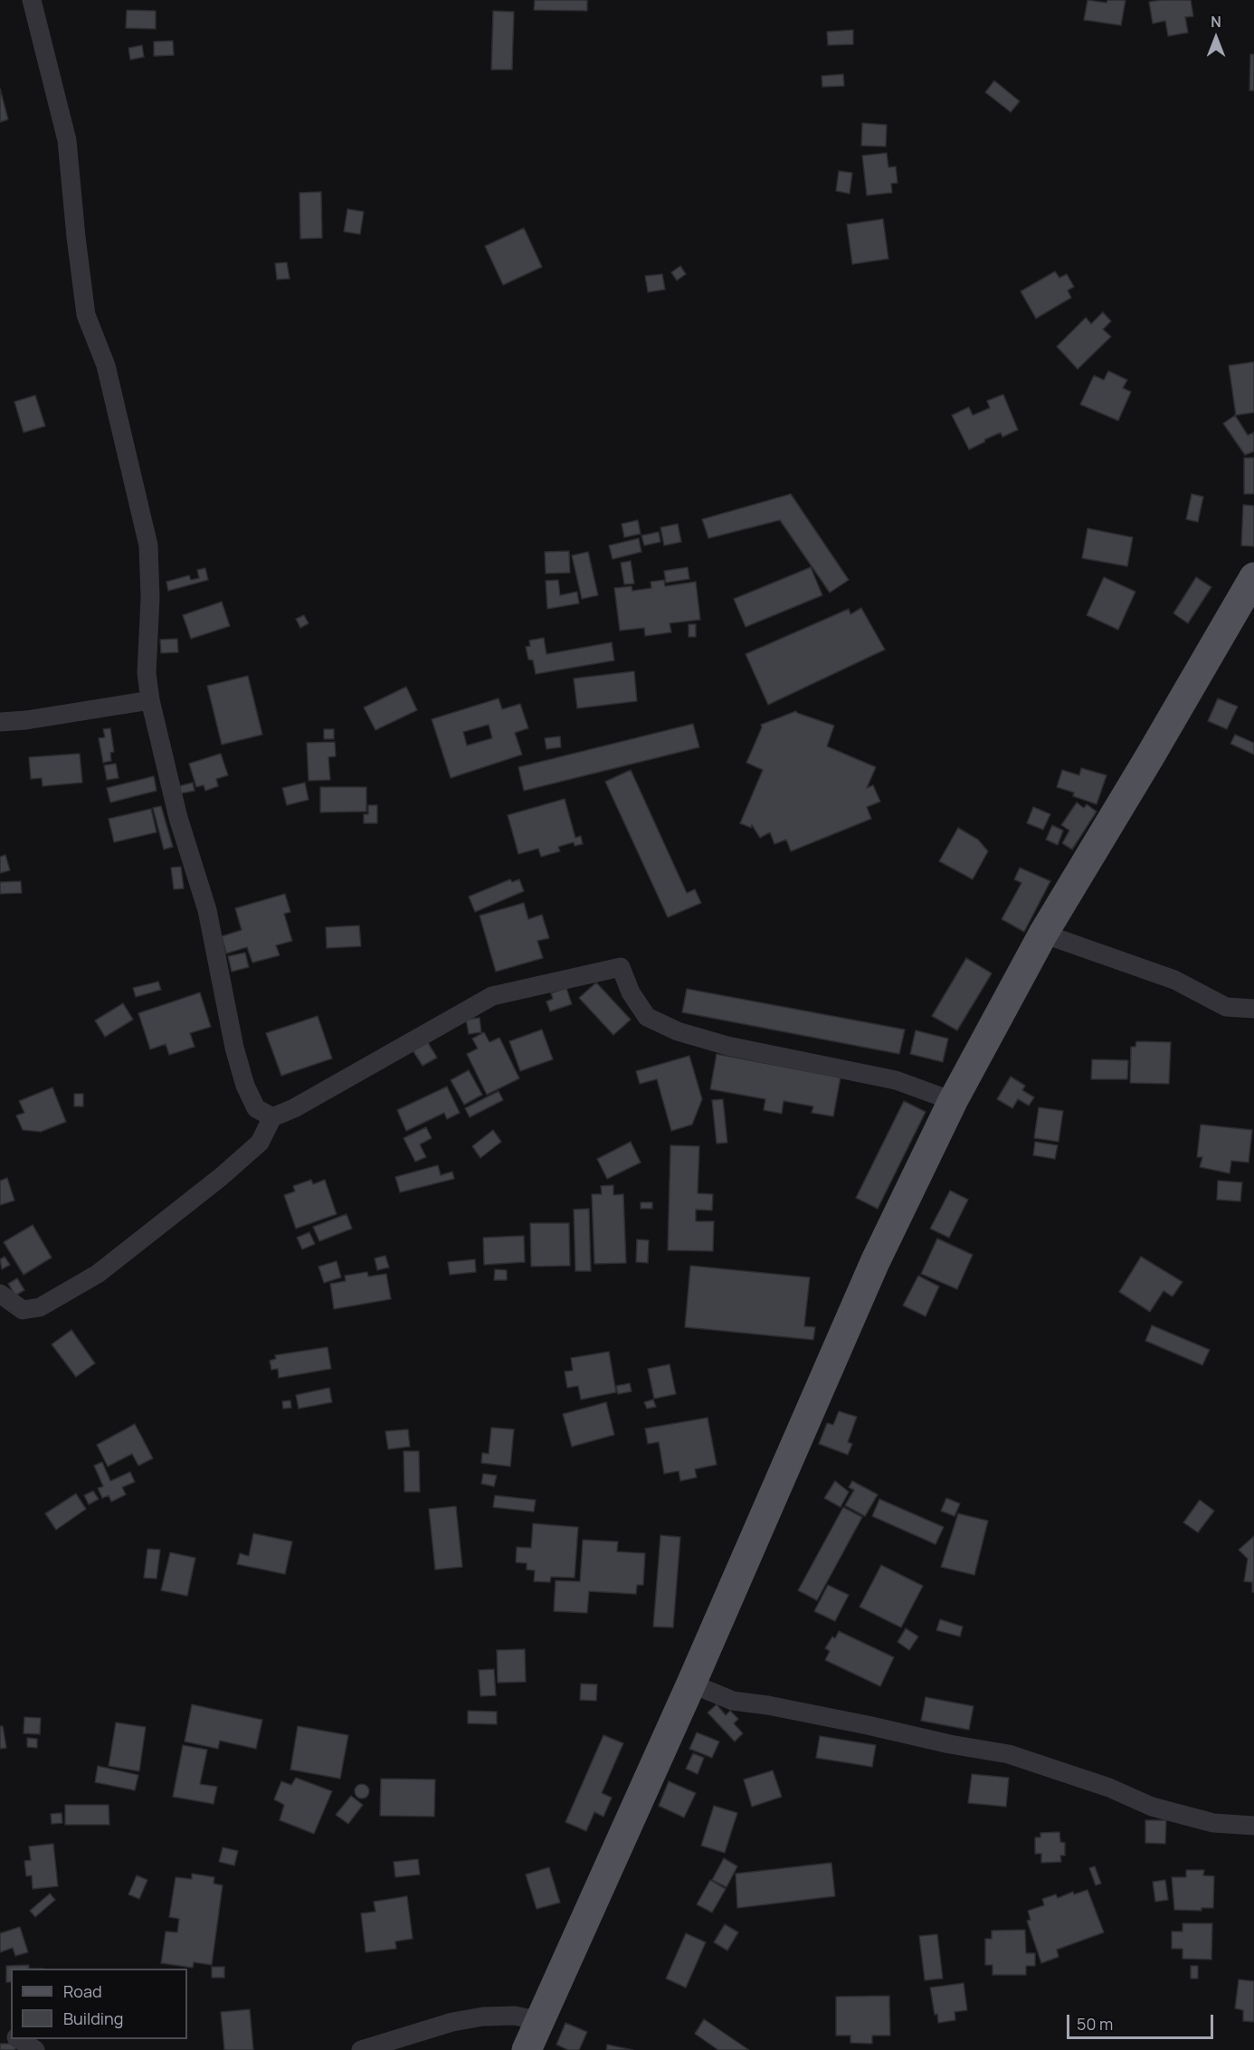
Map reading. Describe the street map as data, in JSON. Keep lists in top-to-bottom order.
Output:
{
  "legend": ["Road", "Building"],
  "scale_bar": "50 m",
  "north": "top"
}
